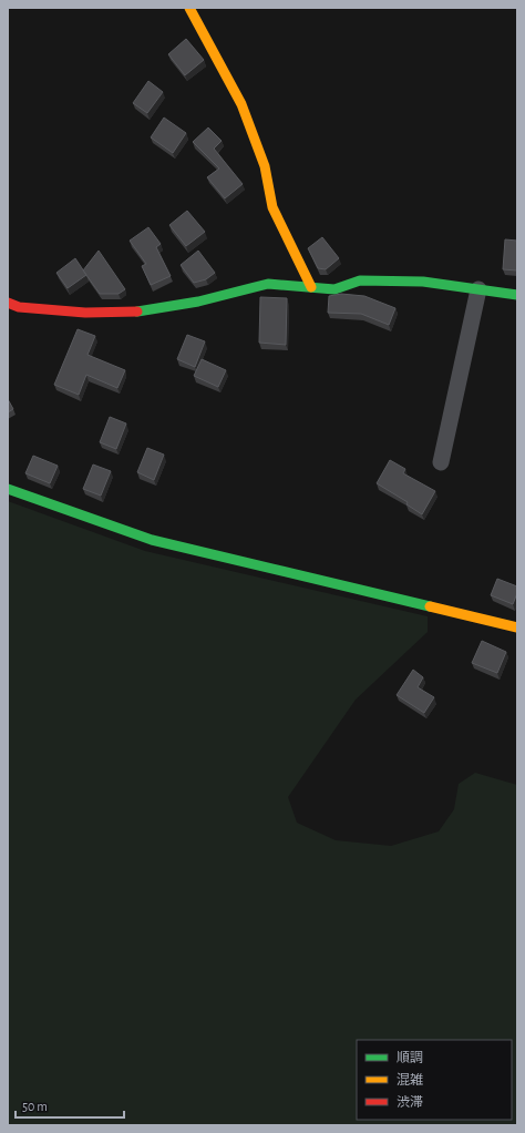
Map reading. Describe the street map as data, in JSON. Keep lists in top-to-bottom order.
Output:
{
  "legend": ["順調", "混雑", "渋滞"],
  "scale_bar": "50 m"
}
